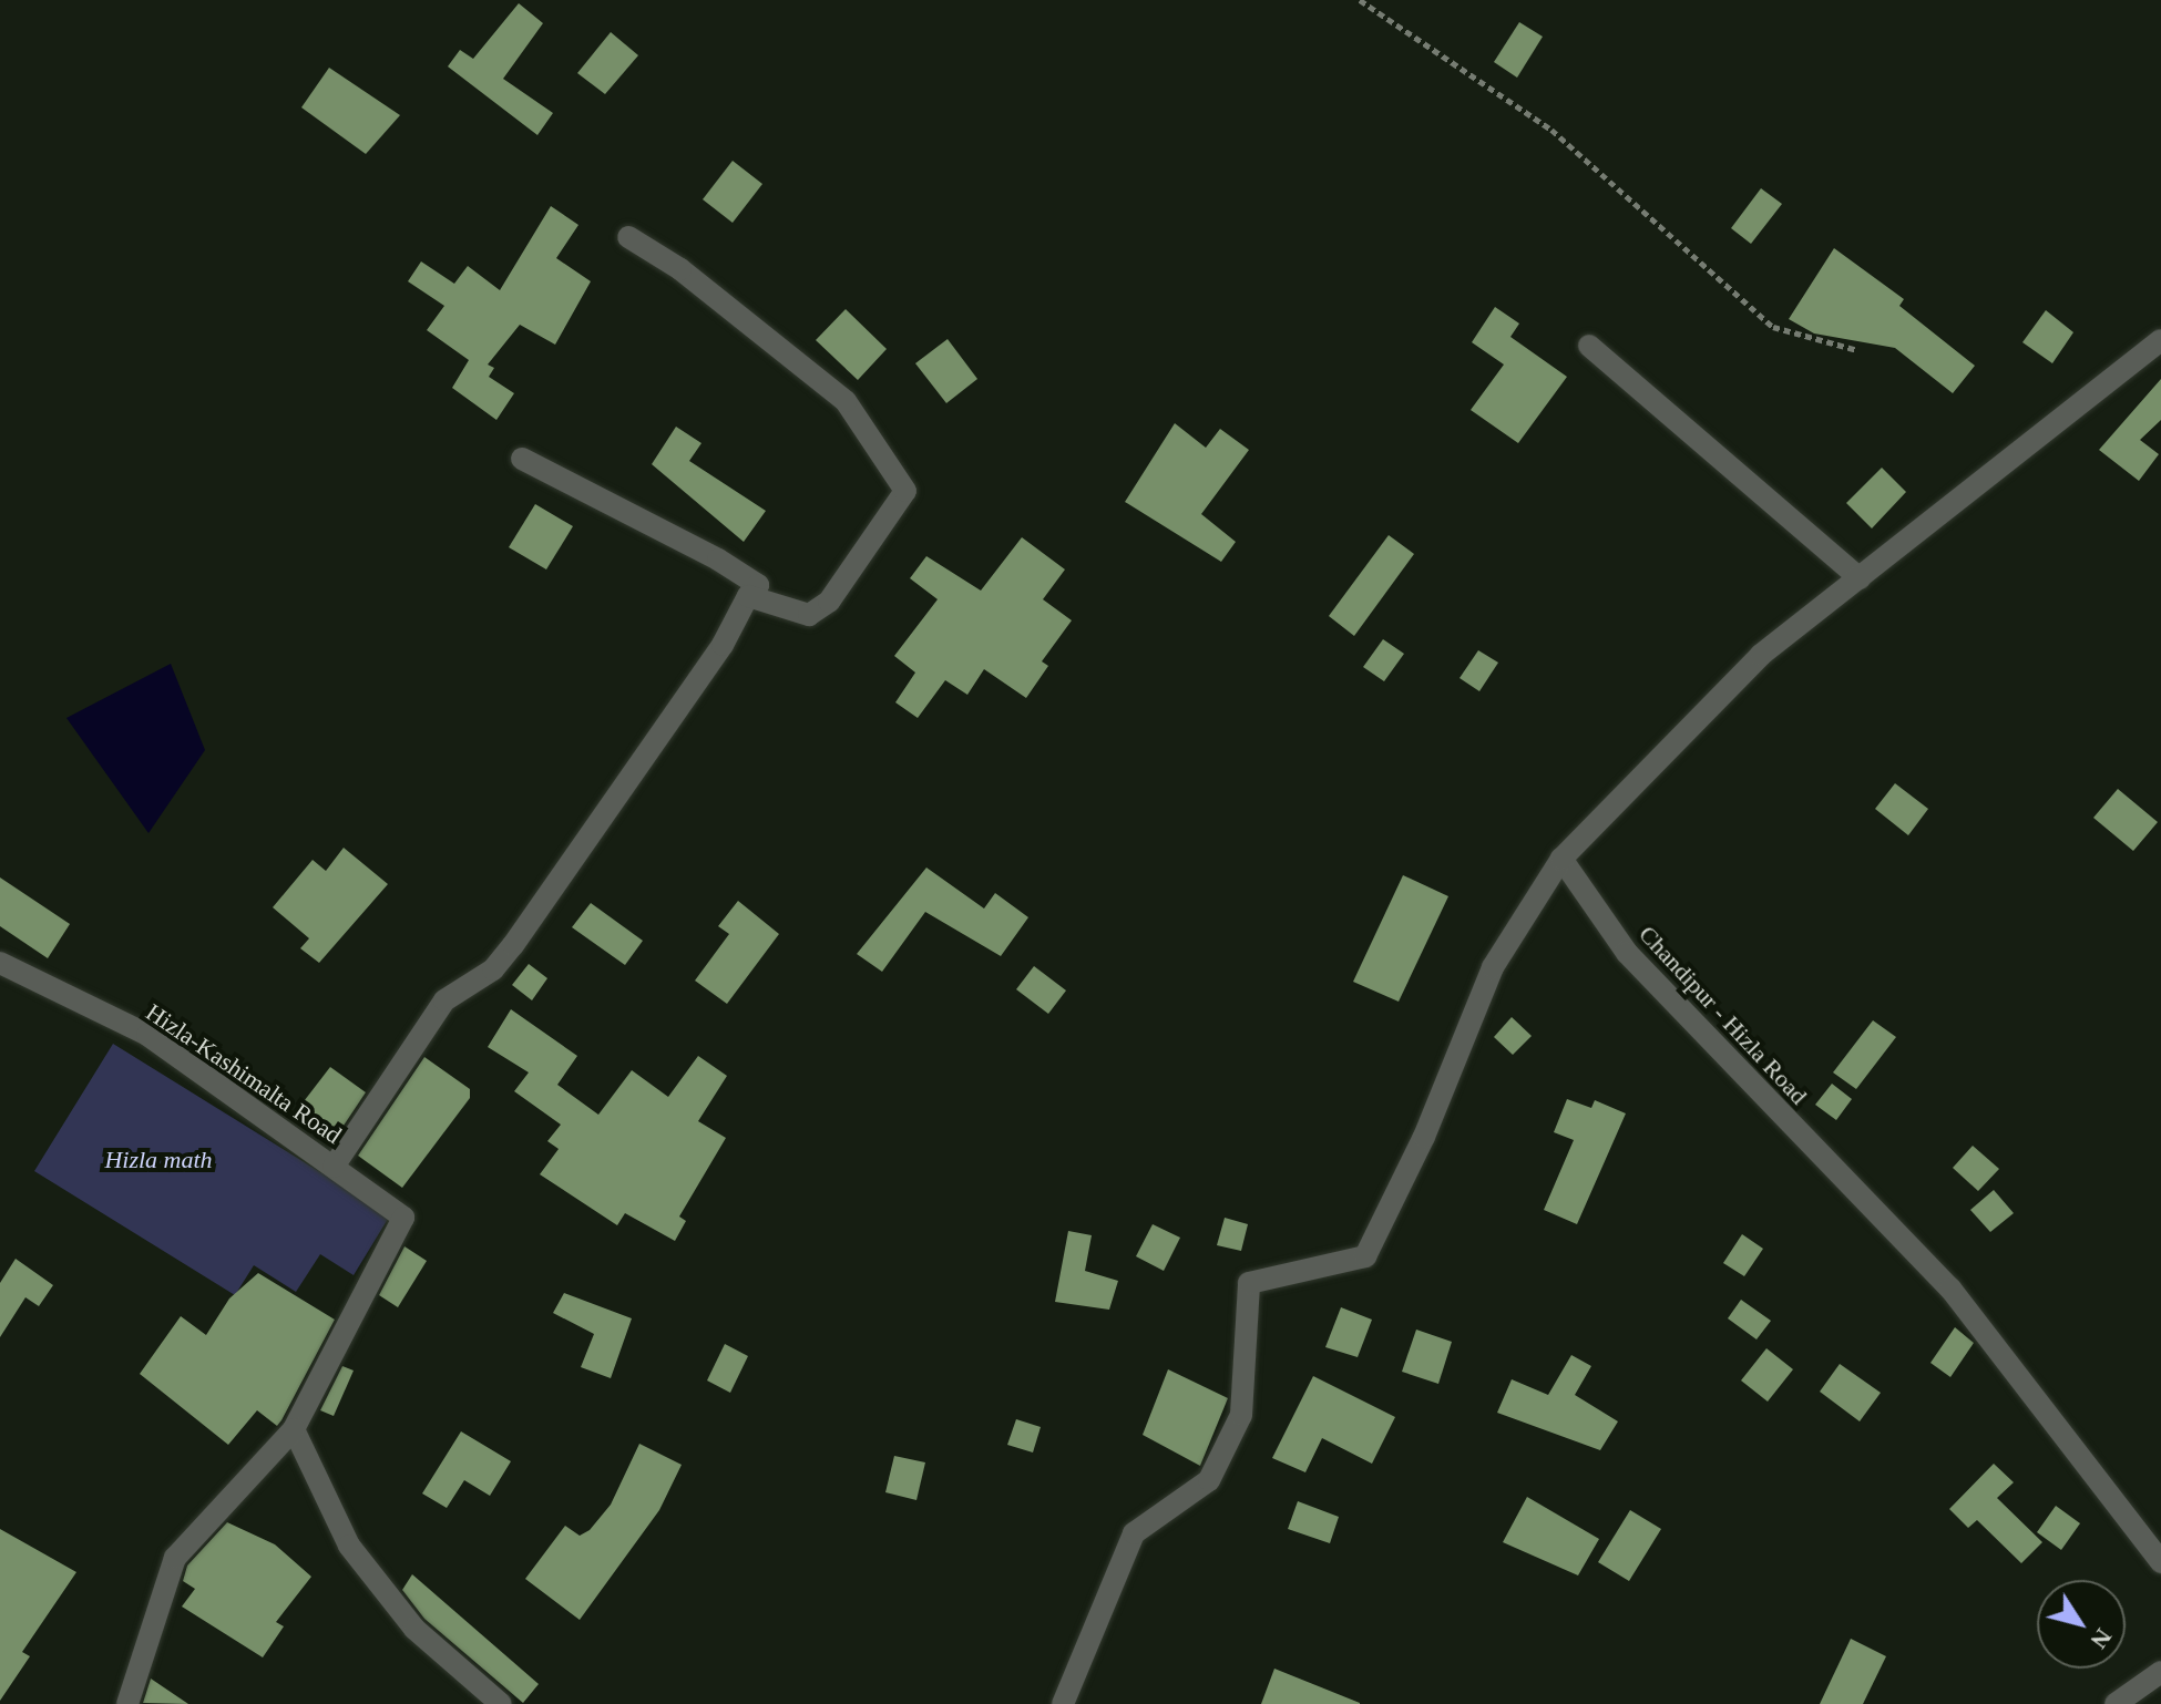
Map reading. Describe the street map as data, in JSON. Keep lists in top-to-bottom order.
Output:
{
  "streets": {
    "street": ["Chandipur - Hizla Road", "Hizla-Kashimalta Road"]
  },
  "parks": ["Hizla math"],
  "north": "bottom right"
}
